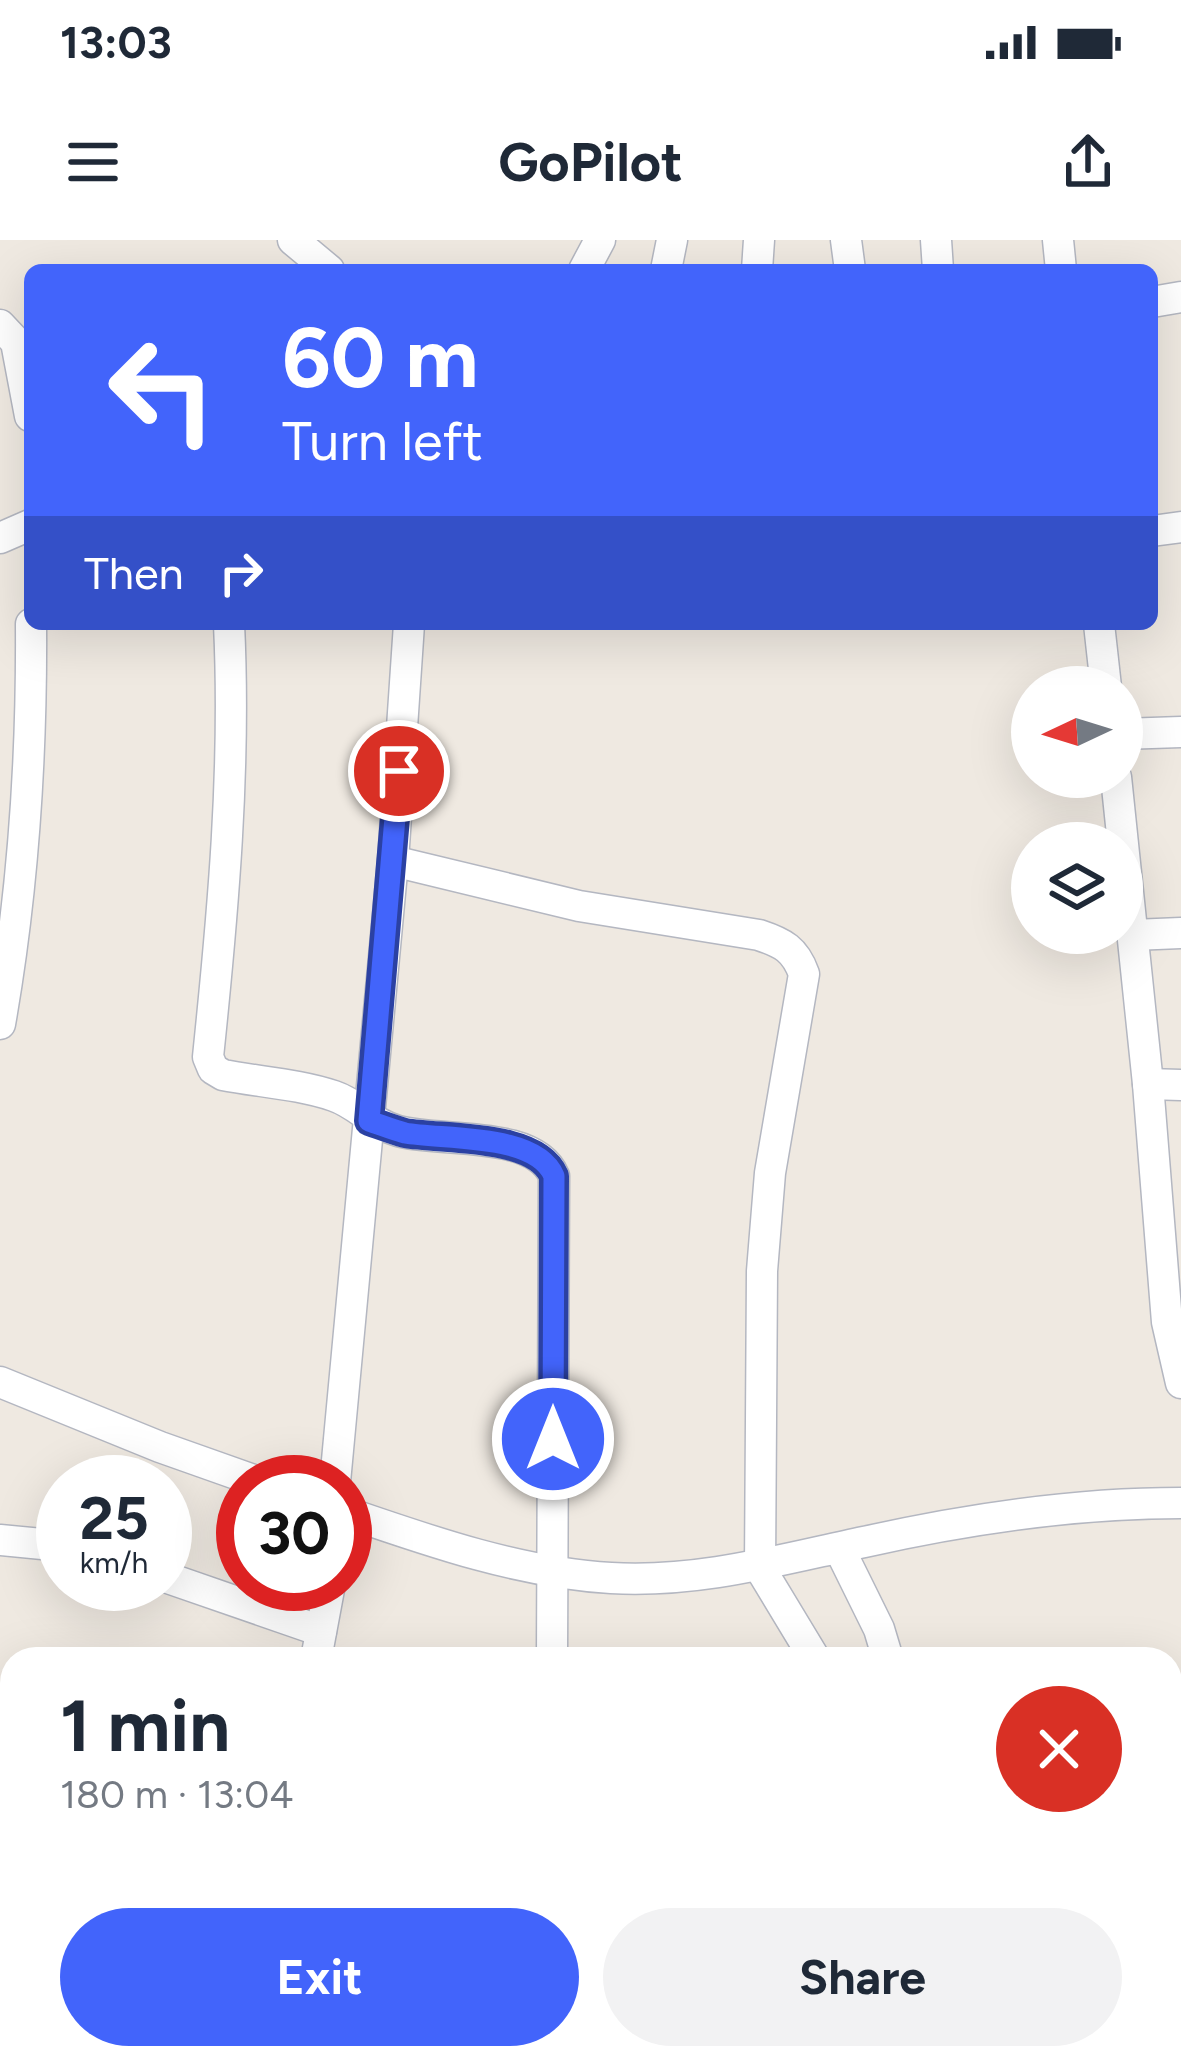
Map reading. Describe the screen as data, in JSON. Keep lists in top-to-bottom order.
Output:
{
  "north": "left",
  "page": {
    "status": "13:03",
    "header": "GoPilot",
    "turn": ["60 m", "Turn left"],
    "then": "Then",
    "speed": "25 km/h",
    "limit": "30",
    "heading": ["1 min", "180 m · 13:04"],
    "buttons": ["Exit", "Share"]
  }
}
